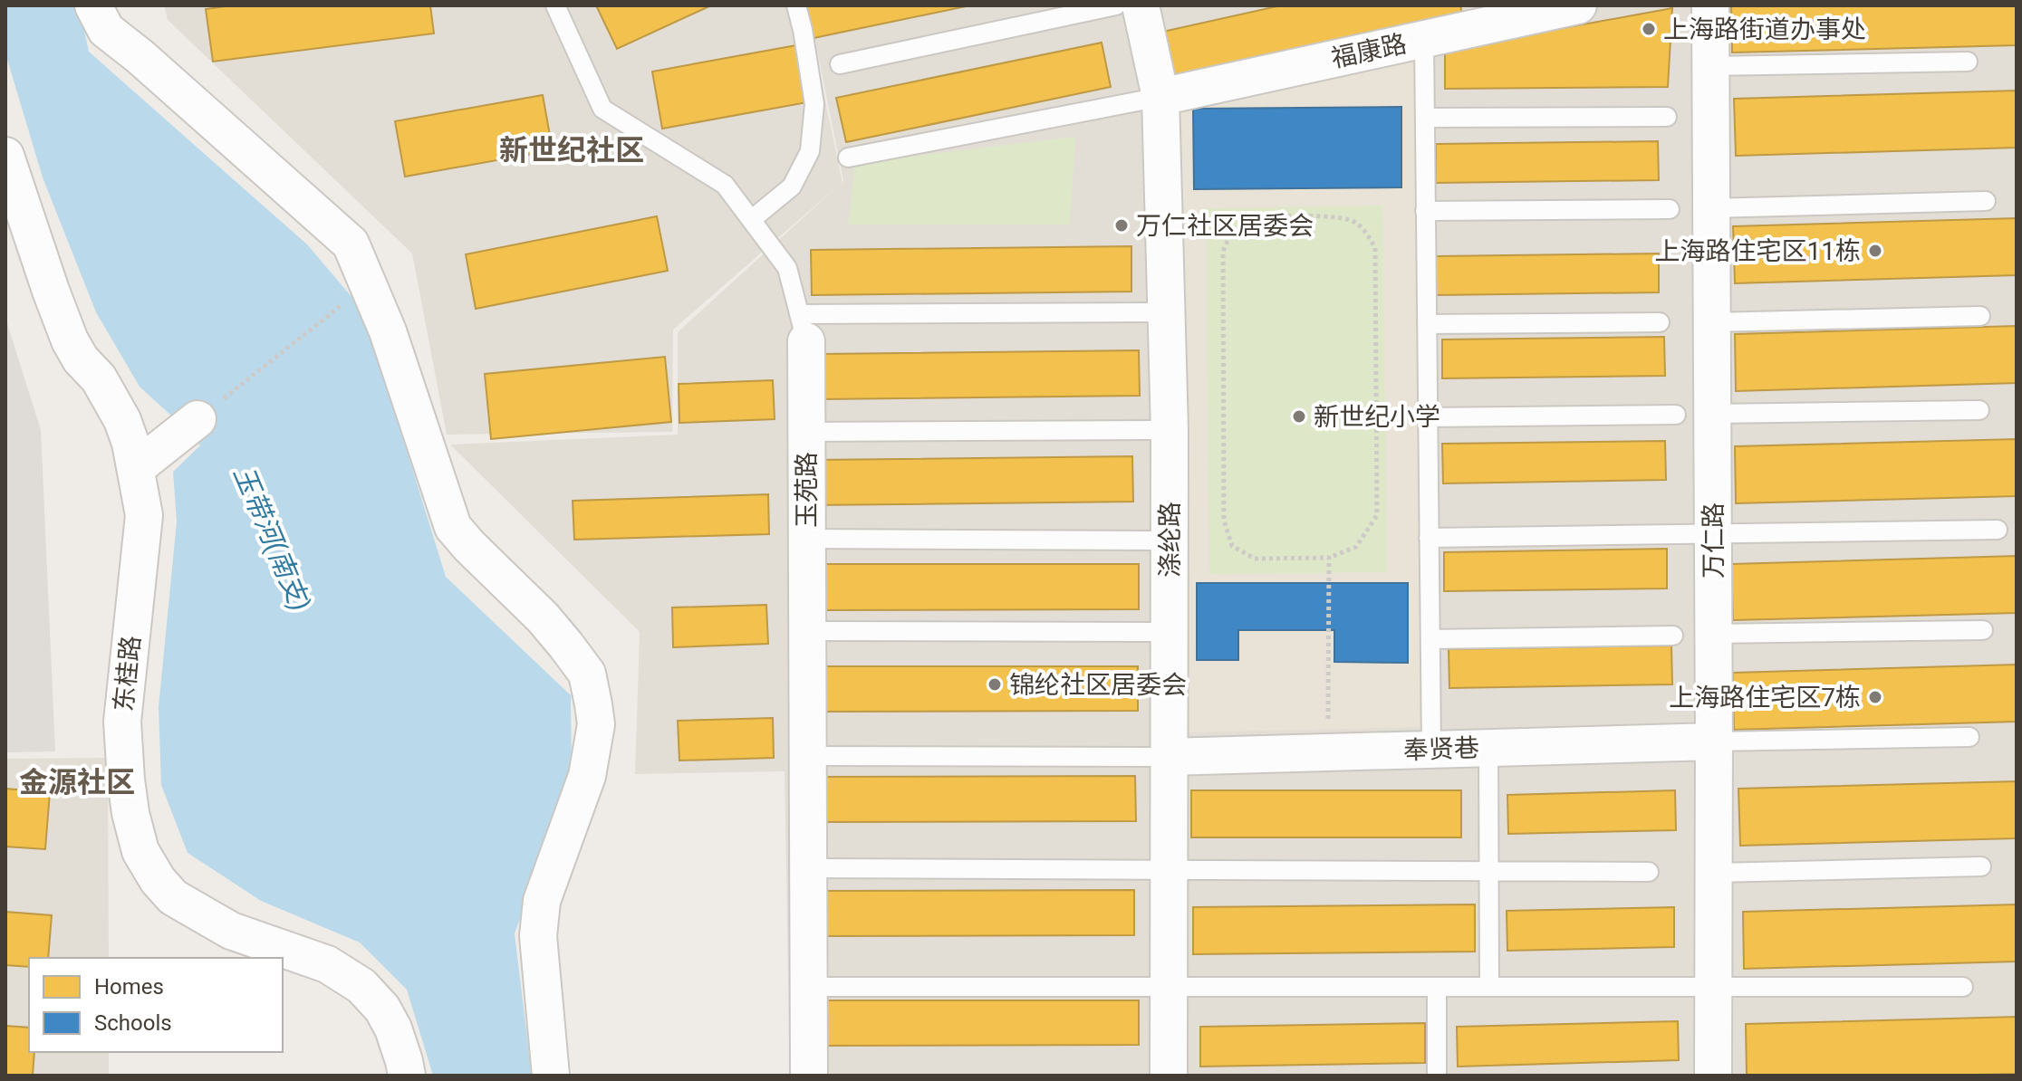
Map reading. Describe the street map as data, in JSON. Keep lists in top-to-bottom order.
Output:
{
  "streets": {
    "street": [
      "福康路",
      "玉苑路",
      "涤纶路",
      "万仁路",
      "东桂路",
      "奉贤巷"
    ]
  },
  "crossings": [
    ["福康路", "涤纶路"],
    ["涤纶路", "奉贤巷"],
    ["万仁路", "奉贤巷"]
  ],
  "districts": ["新世纪社区", "金源社区"],
  "water": ["玉带河(南支)"],
  "places": [
    "上海路街道办事处",
    "万仁社区居委会",
    "上海路住宅区11栋",
    "新世纪小学",
    "锦纶社区居委会",
    "上海路住宅区7栋"
  ],
  "legend": ["Homes", "Schools"]
}
